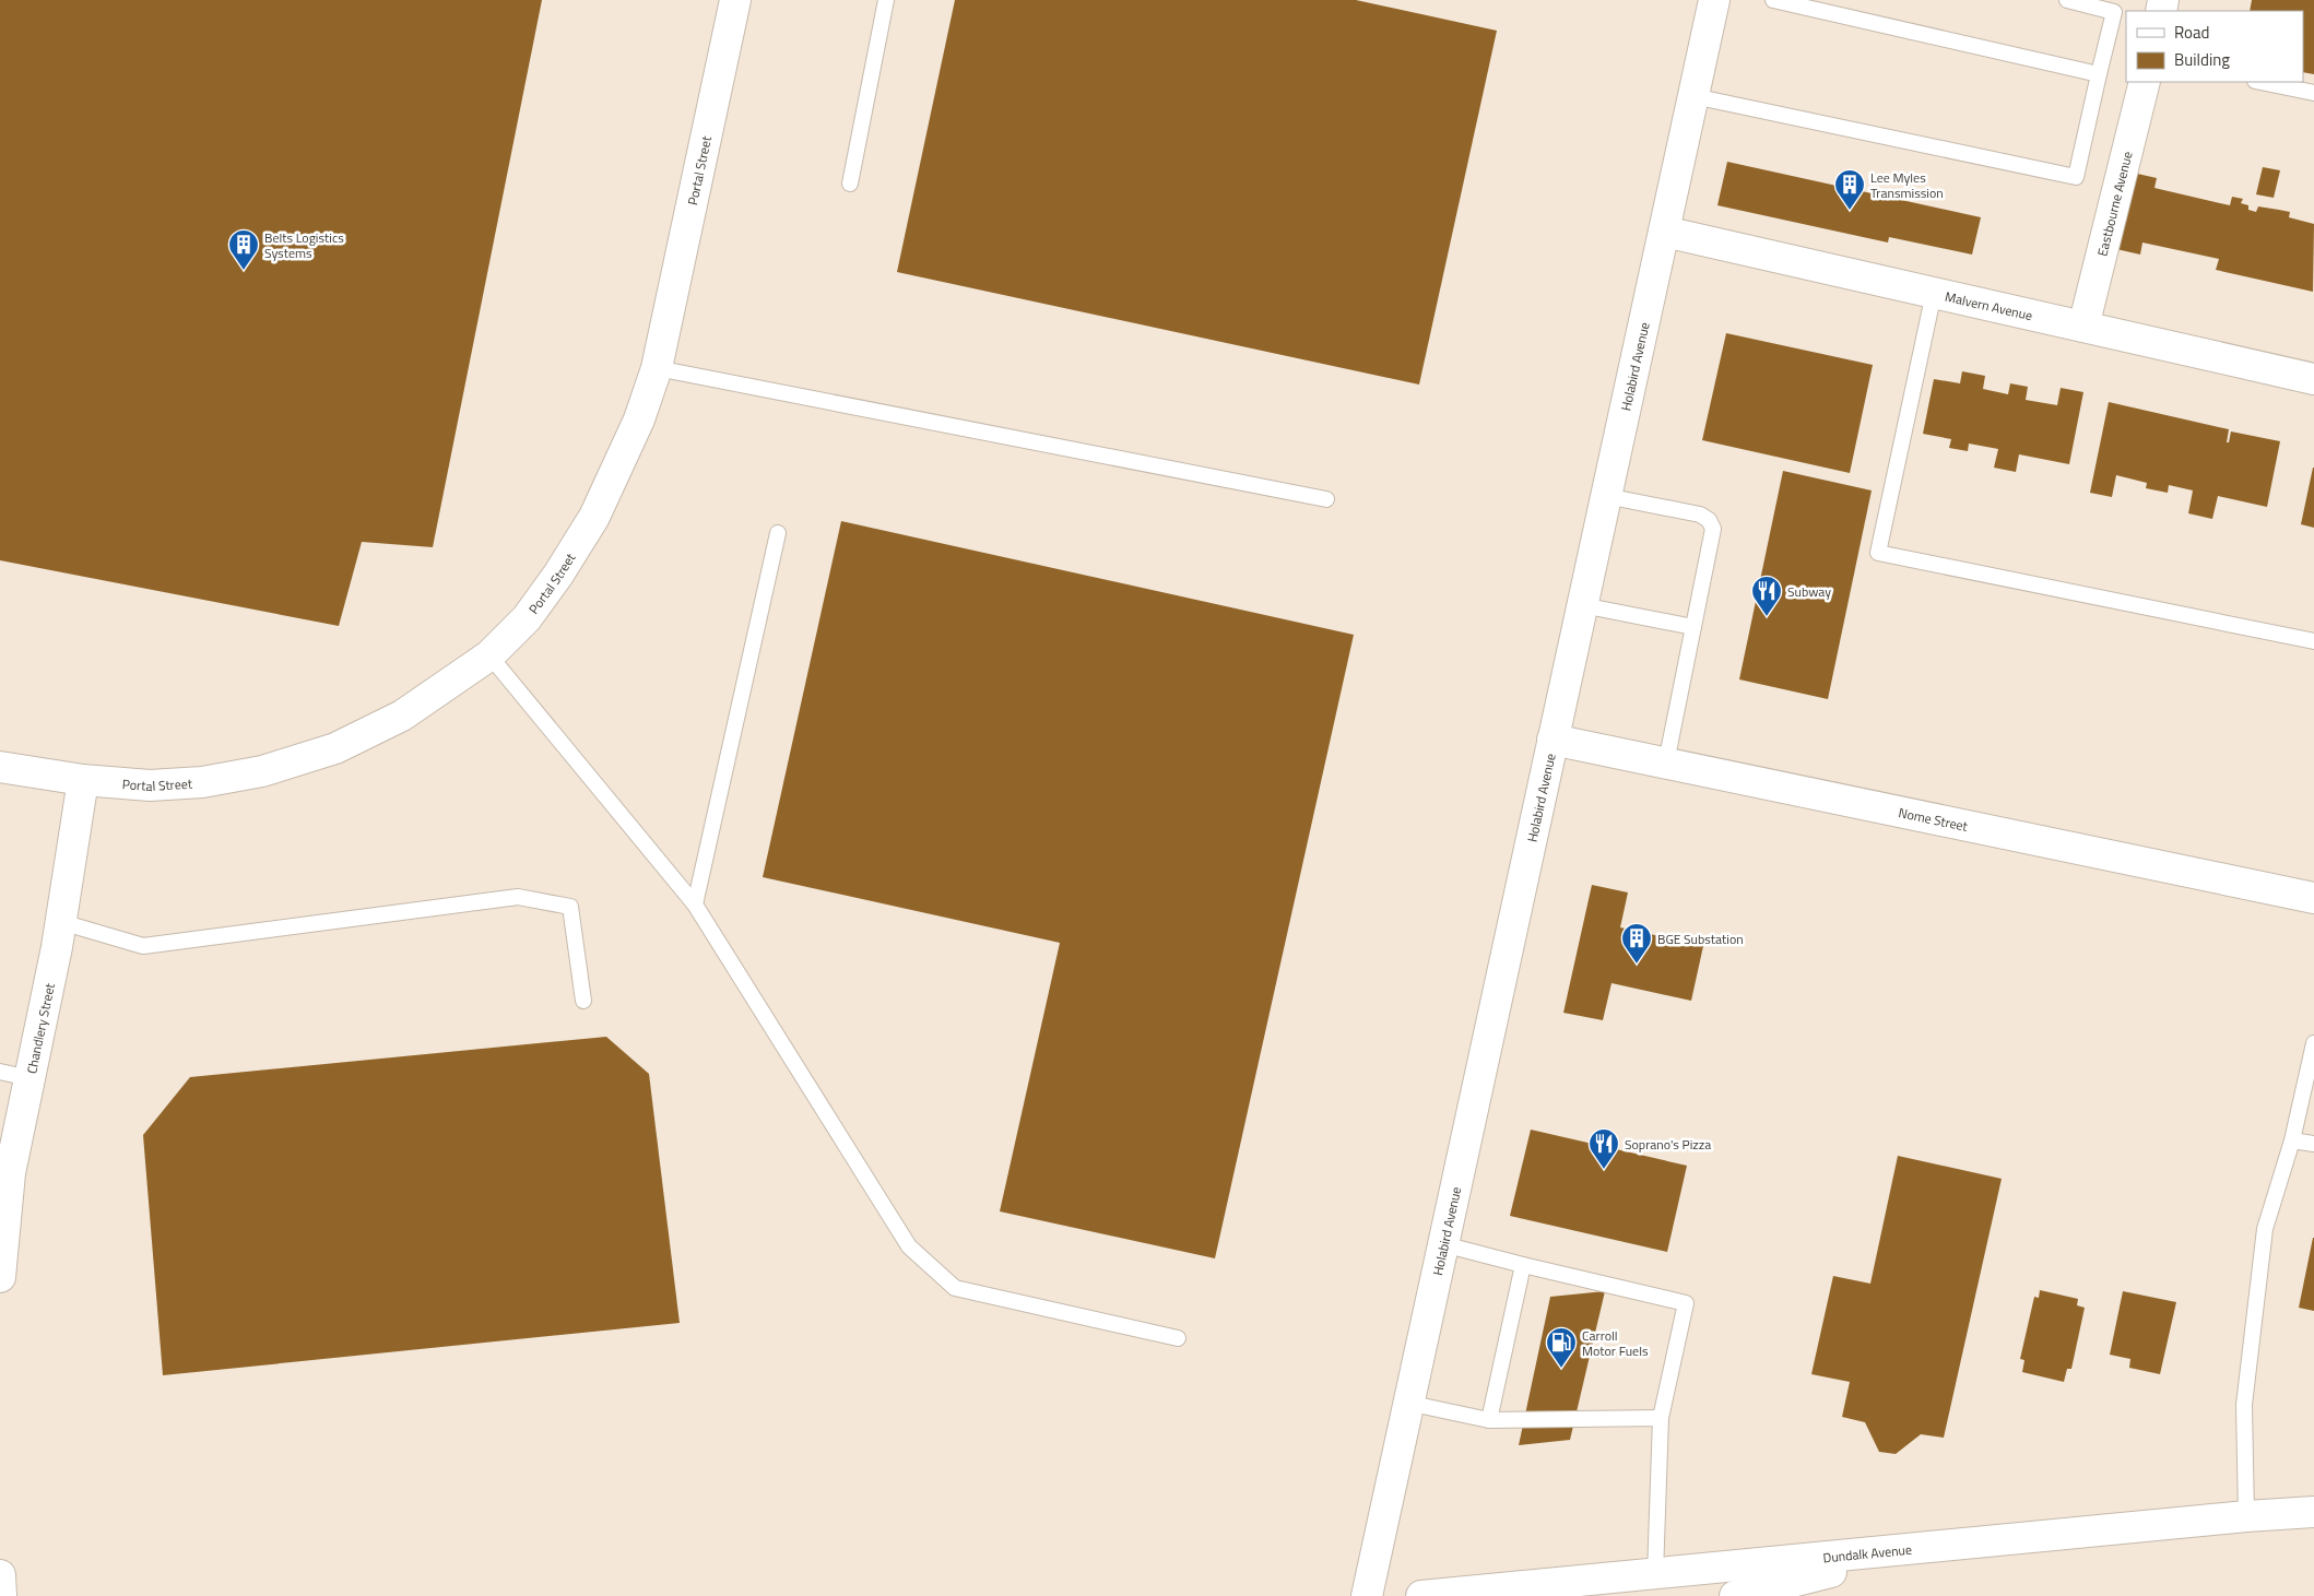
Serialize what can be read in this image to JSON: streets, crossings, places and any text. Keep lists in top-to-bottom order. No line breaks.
{"streets":{"street":["Portal Street","Eastbourne Avenue","Malvern Avenue","Holabird Avenue","Nome Street","Chandlery Street","Dundalk Avenue"]},"crossings":[["Portal Street","Chandlery Street"],["Eastbourne Avenue","Malvern Avenue"],["Malvern Avenue","Holabird Avenue"],["Holabird Avenue","Nome Street"]],"places":{"building":["Lee Myles Transmission","Belts Logistics Systems","BGE Substation"],"restaurant":["Subway","Soprano's Pizza"],"fuel station":["Carroll Motor Fuels"]},"legend":["Road","Building"]}
